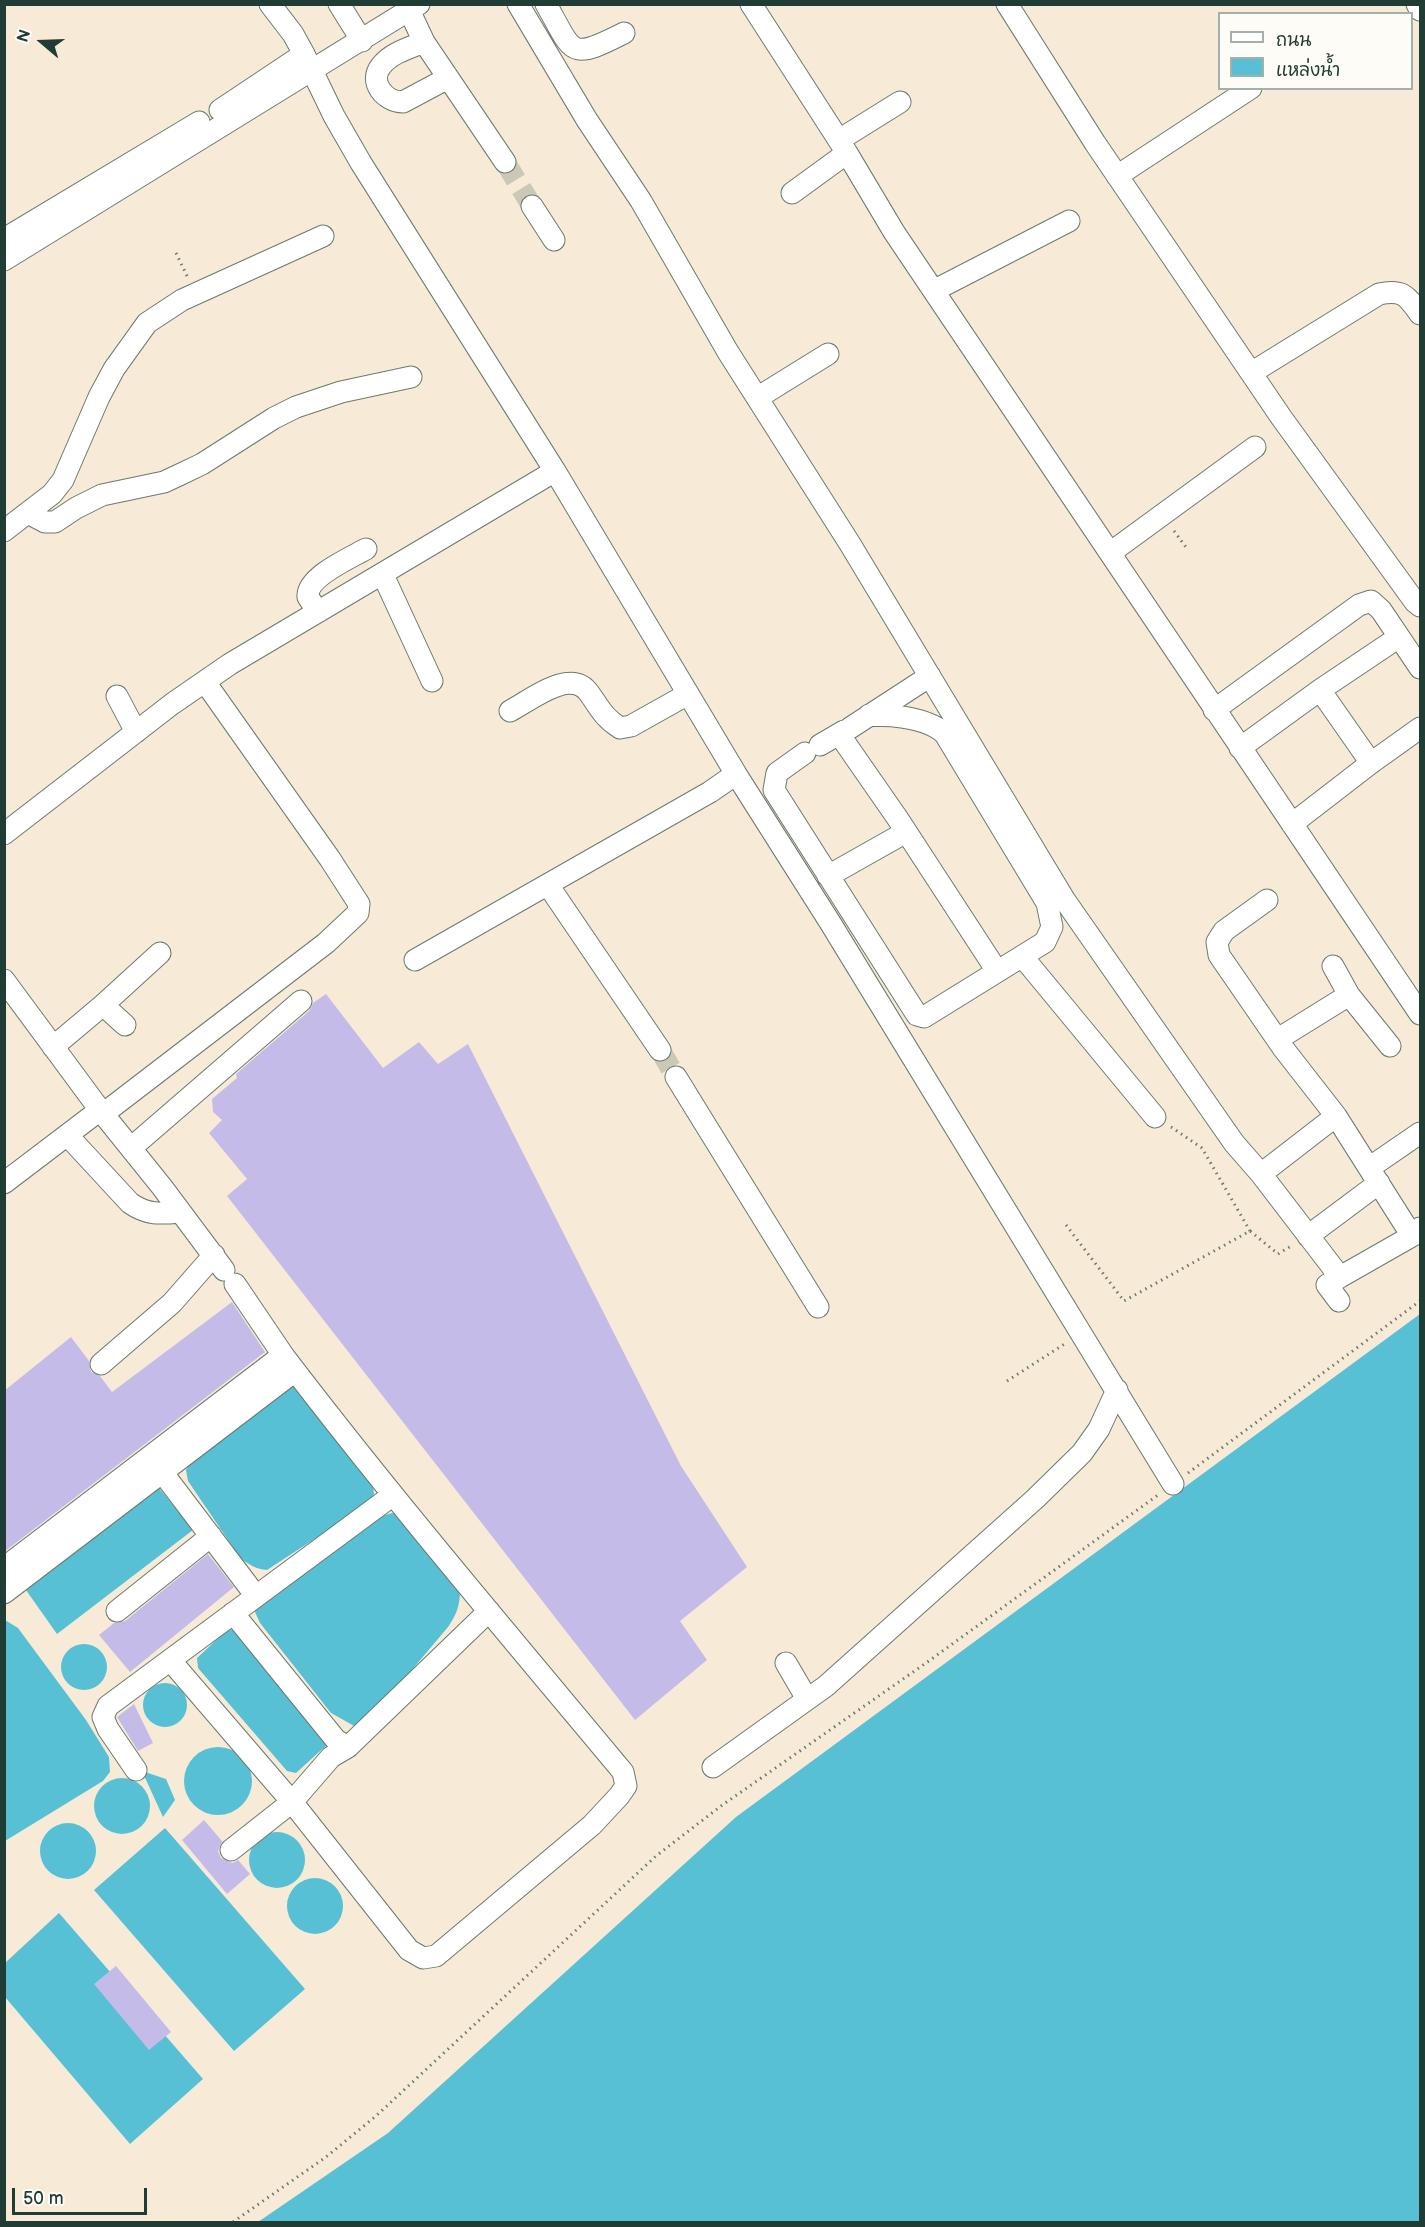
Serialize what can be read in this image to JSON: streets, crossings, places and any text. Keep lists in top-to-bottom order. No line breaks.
{"legend":["ถนน","แหล่งน้ำ"],"scale_bar":"50 m","north":"left"}
